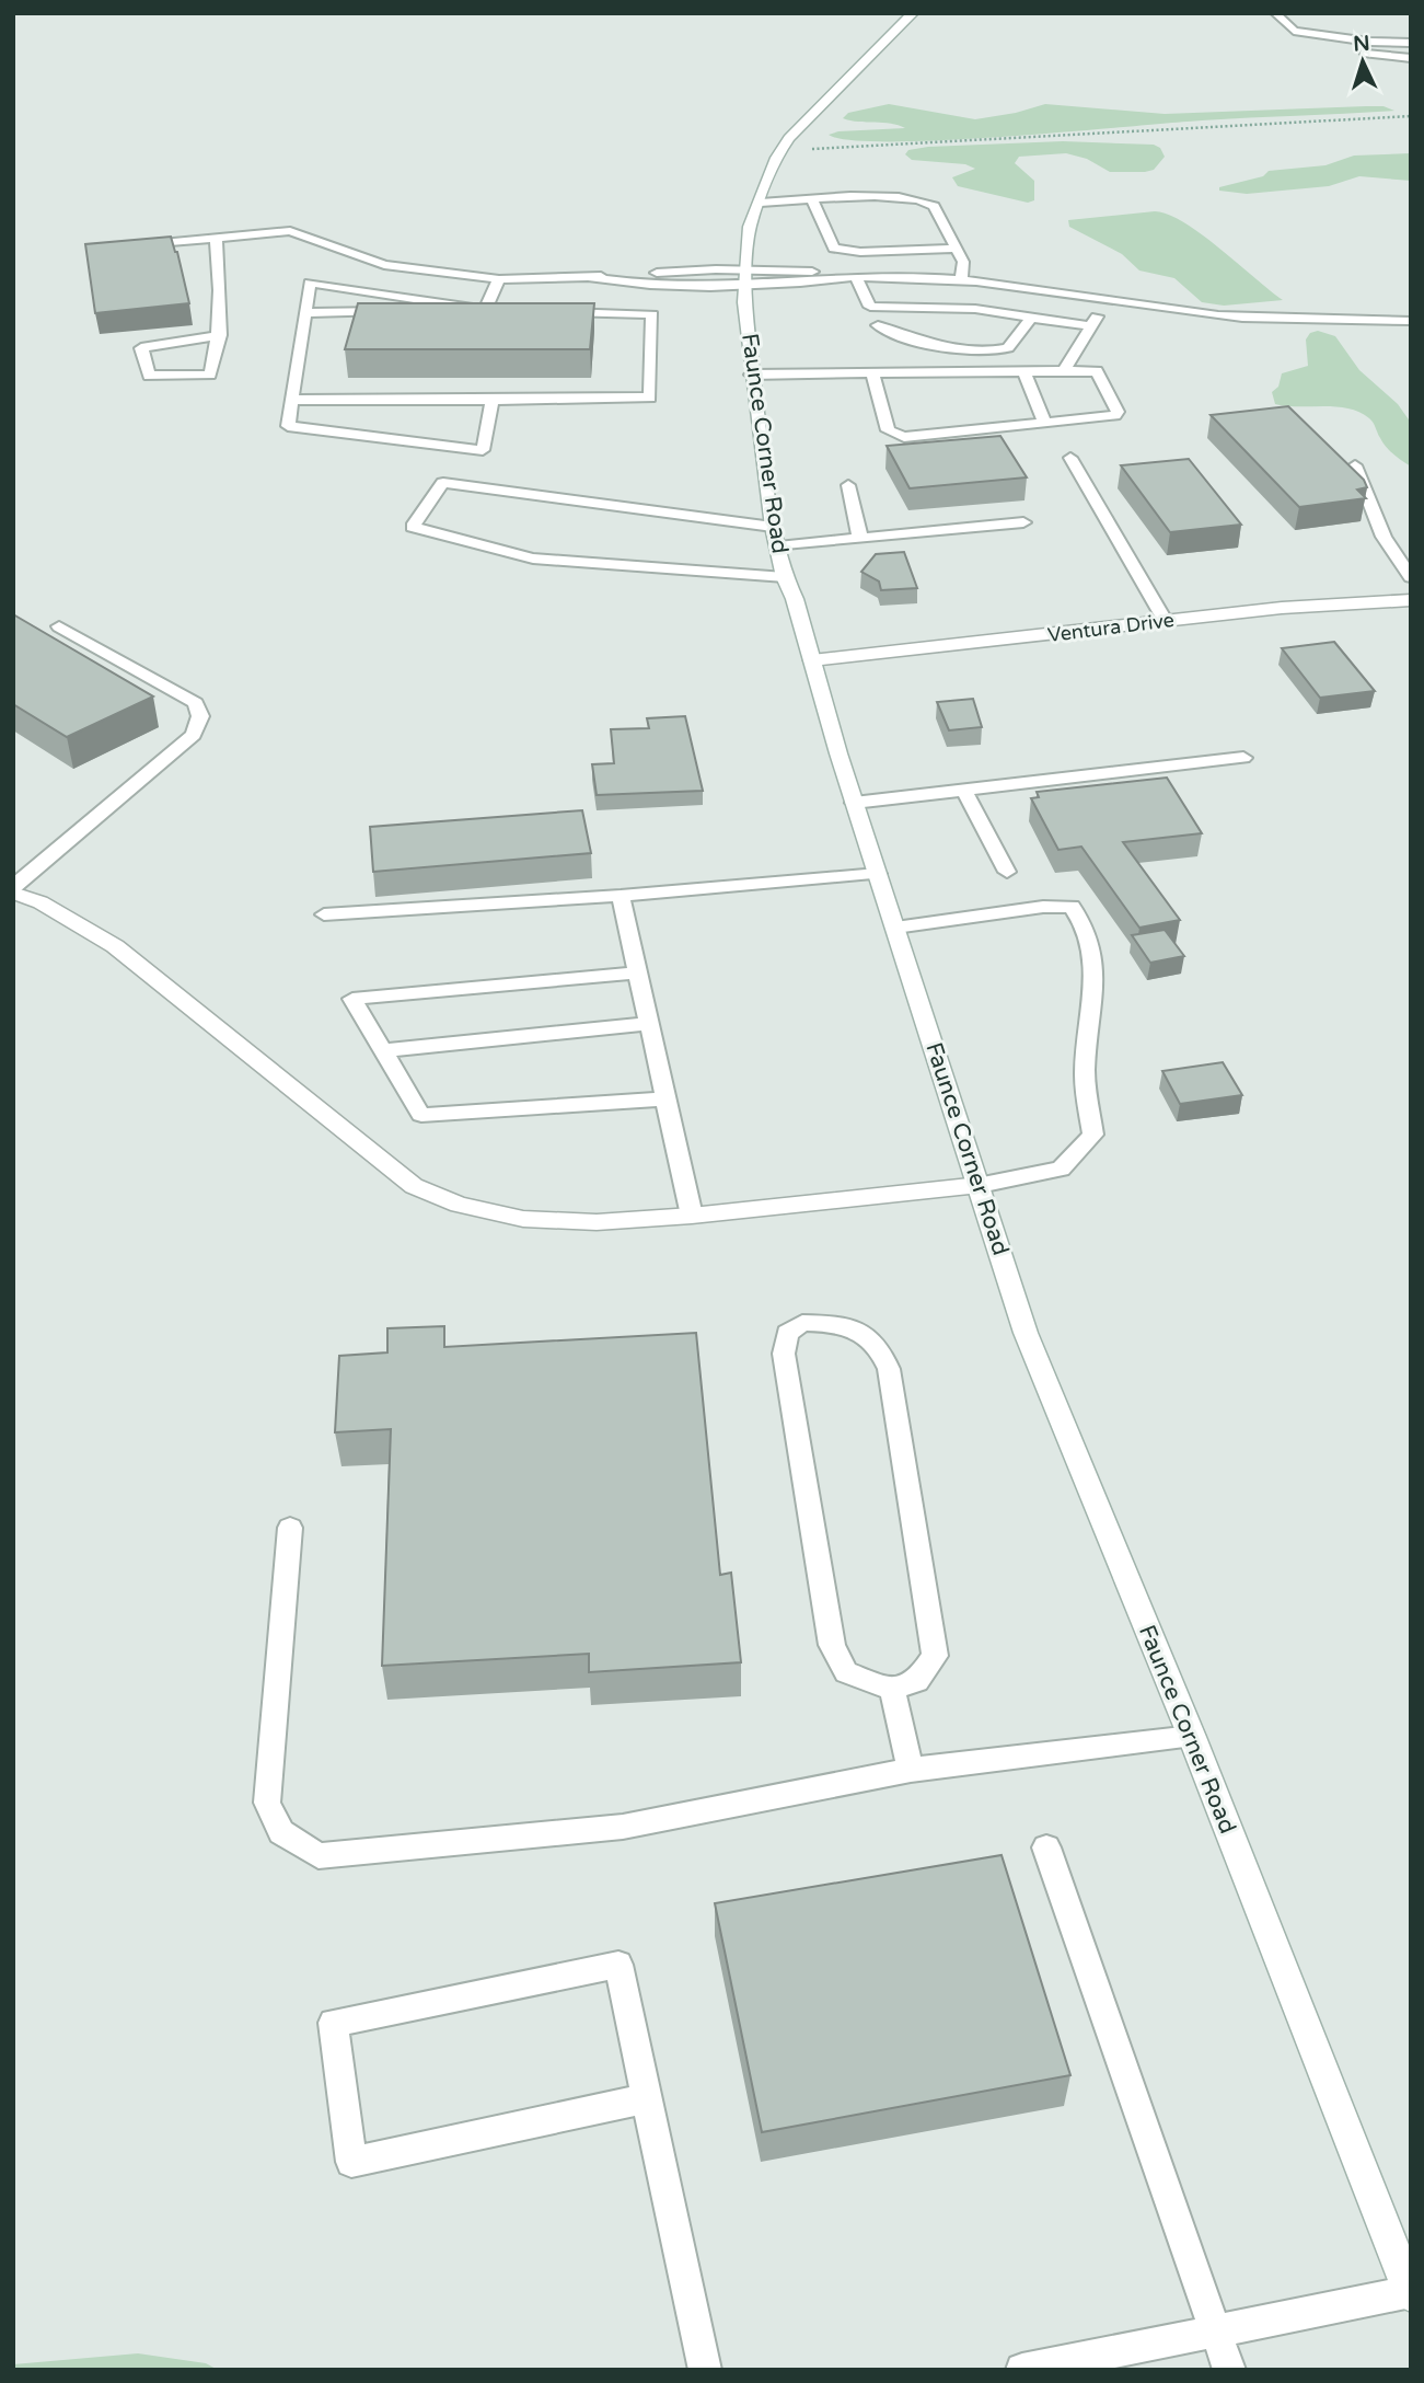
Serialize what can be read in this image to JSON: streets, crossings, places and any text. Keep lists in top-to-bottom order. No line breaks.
{"streets":{"main road":["Faunce Corner Road","Ventura Drive"]},"crossings":[["Faunce Corner Road","Ventura Drive"]],"north":"top"}
